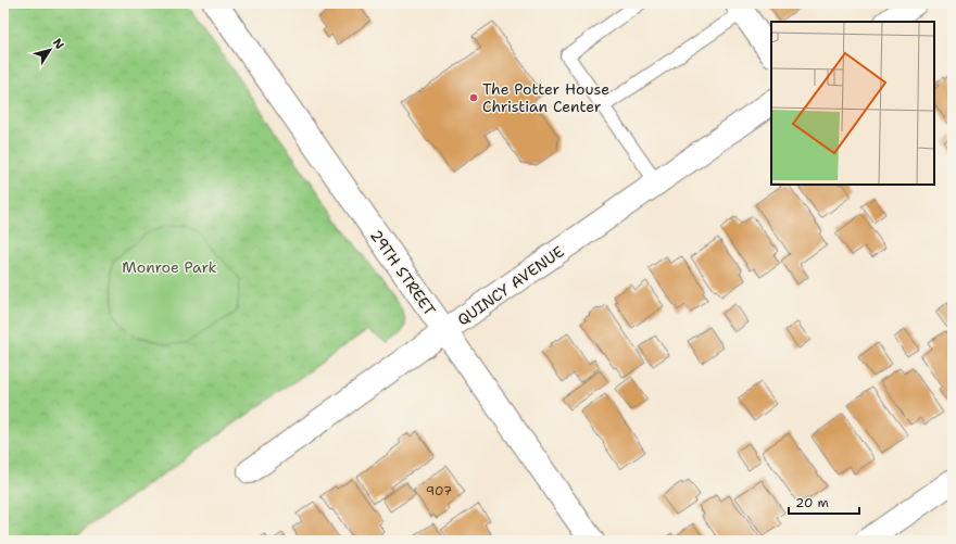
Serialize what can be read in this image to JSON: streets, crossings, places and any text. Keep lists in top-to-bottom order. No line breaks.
{"streets":{"street":["29TH STREET","QUINCY AVENUE"]},"crossings":[["29TH STREET","QUINCY AVENUE"]],"parks":["Monroe Park"],"places":["The Potter House Christian Center"],"house_numbers":["907"],"scale_bar":"20 m","north":"top right"}
